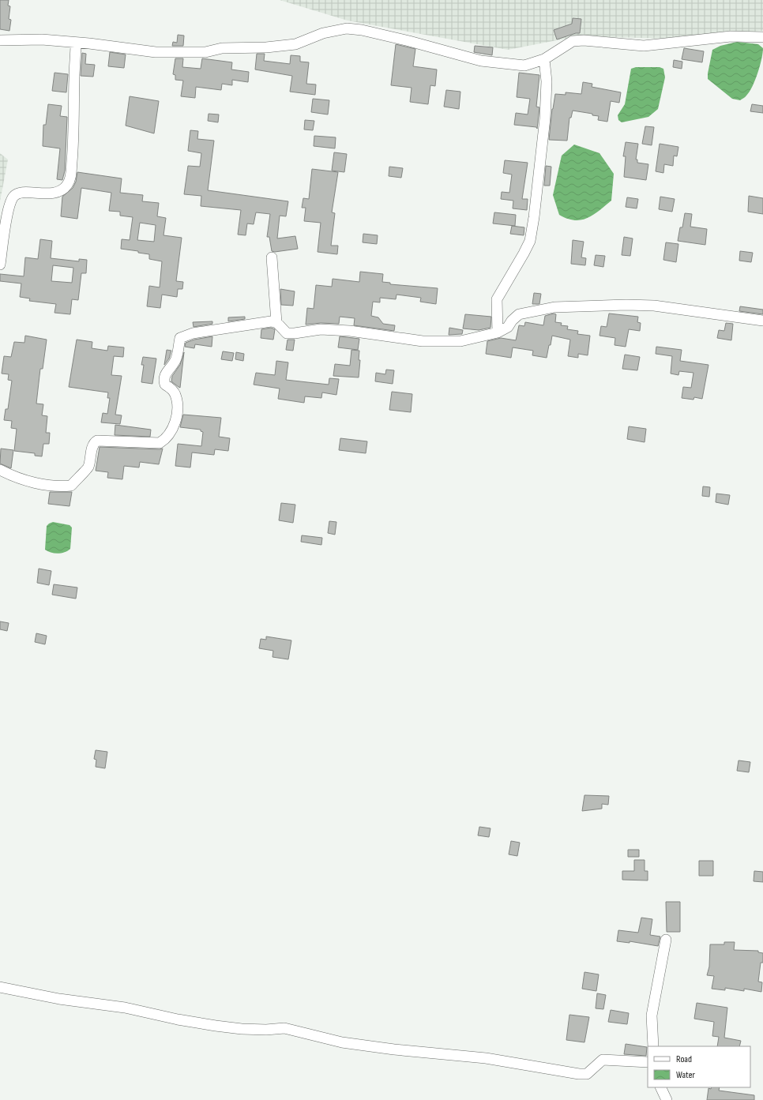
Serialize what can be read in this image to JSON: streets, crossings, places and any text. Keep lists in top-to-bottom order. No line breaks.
{"legend":["Road","Water"]}
